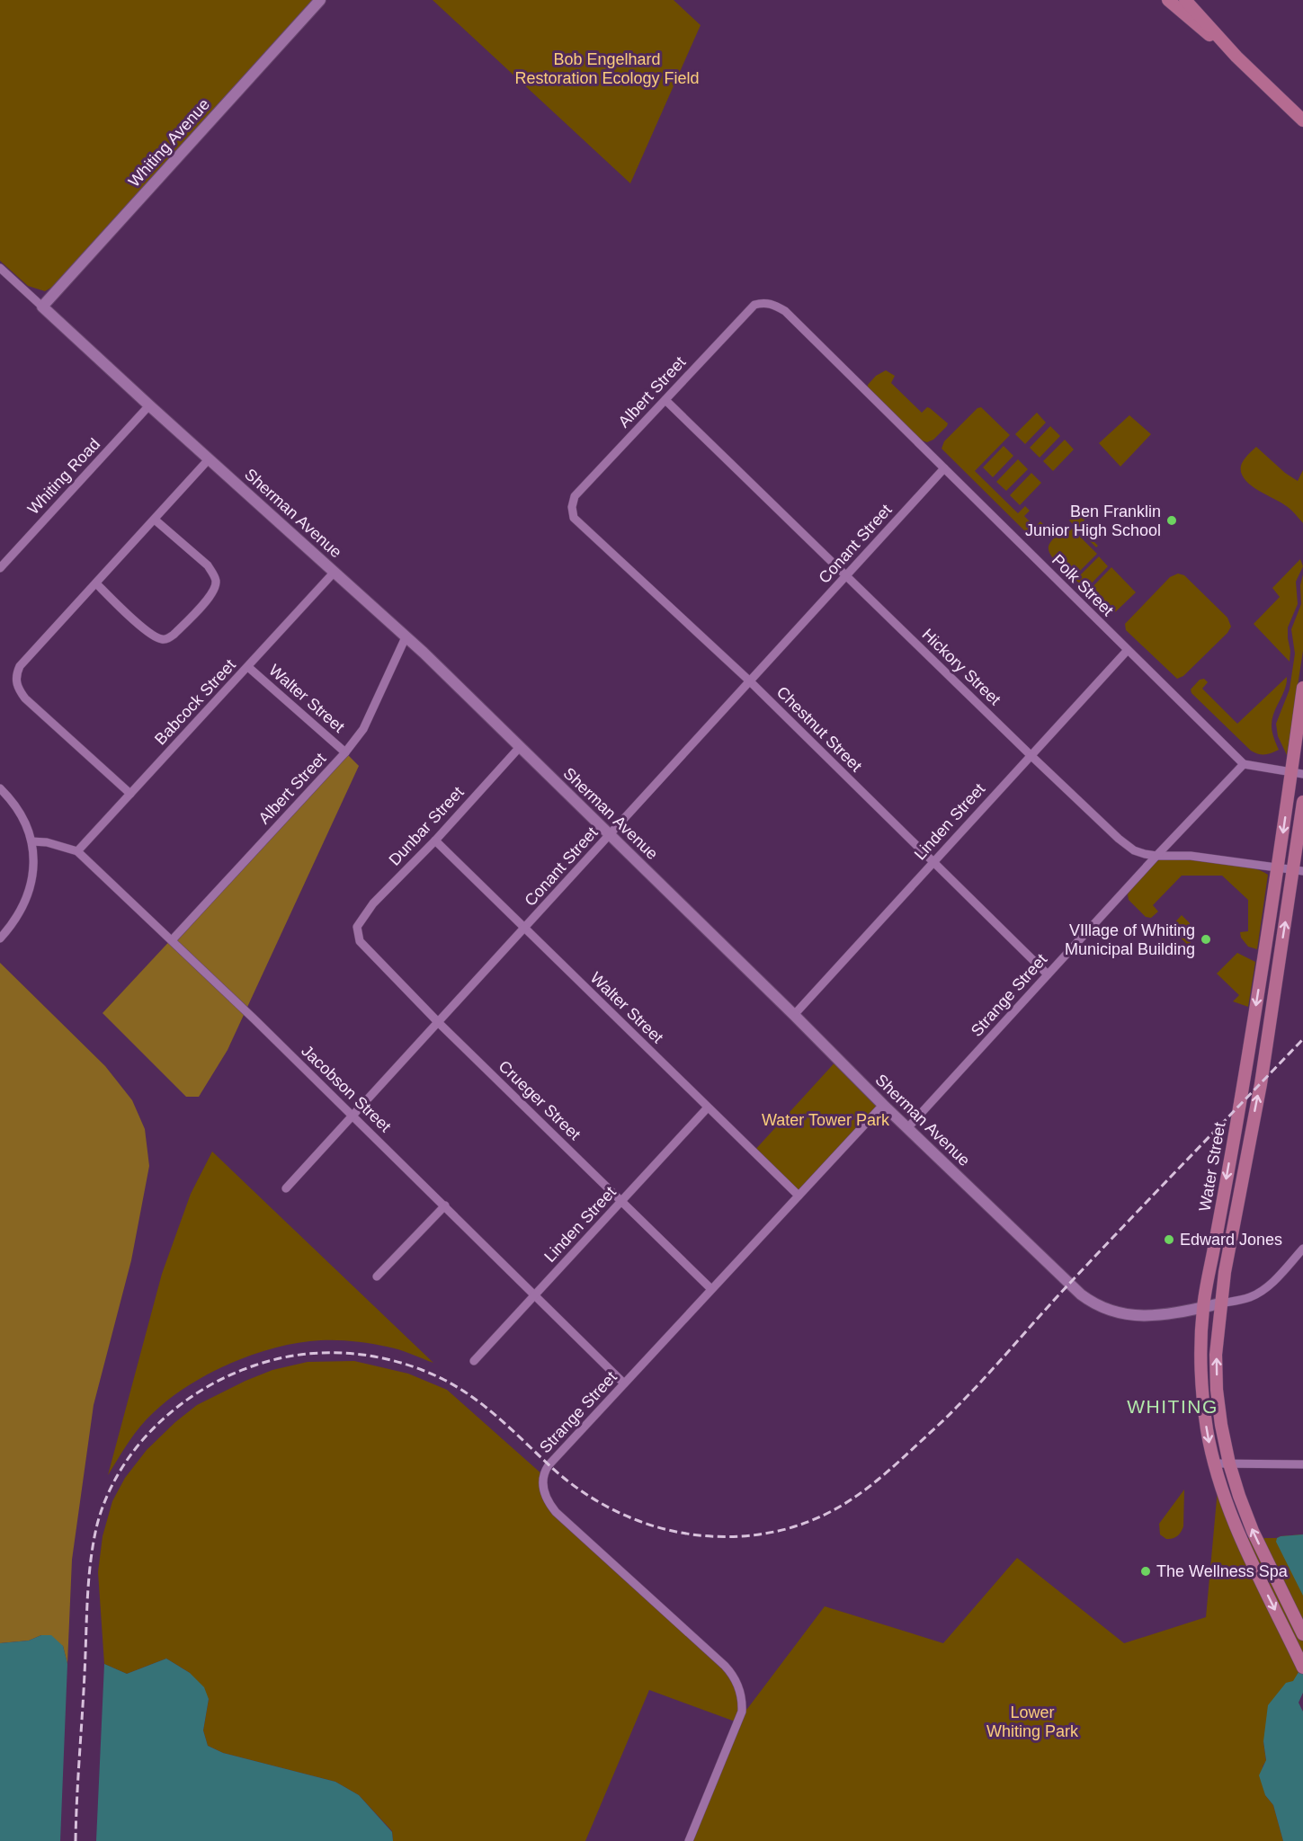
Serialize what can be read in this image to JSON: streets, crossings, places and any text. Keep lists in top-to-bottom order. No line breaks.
{"streets":{"main road":["Water Street"],"street":["Whiting Avenue","Albert Street","Whiting Road","Sherman Avenue","Conant Street","Polk Street","Hickory Street","Walter Street","Babcock Street","Chestnut Street","Linden Street","Dunbar Street","Strange Street","Jacobson Street","Crueger Street"]},"crossings":[["Whiting Avenue","Sherman Avenue"],["Albert Street","Sherman Avenue"],["Albert Street","Polk Street"],["Albert Street","Hickory Street"],["Albert Street","Walter Street"],["Albert Street","Chestnut Street"],["Albert Street","Jacobson Street"],["Whiting Road","Sherman Avenue"],["Sherman Avenue","Conant Street"],["Sherman Avenue","Babcock Street"],["Sherman Avenue","Linden Street"],["Sherman Avenue","Dunbar Street"],["Sherman Avenue","Strange Street"],["Sherman Avenue","Water Street"],["Conant Street","Polk Street"],["Conant Street","Hickory Street"],["Conant Street","Walter Street"],["Conant Street","Chestnut Street"],["Conant Street","Jacobson Street"],["Conant Street","Crueger Street"],["Polk Street","Linden Street"],["Polk Street","Strange Street"],["Hickory Street","Linden Street"],["Hickory Street","Strange Street"],["Hickory Street","Water Street"],["Walter Street","Babcock Street"],["Walter Street","Linden Street"],["Walter Street","Dunbar Street"],["Walter Street","Strange Street"],["Babcock Street","Jacobson Street"],["Chestnut Street","Linden Street"],["Chestnut Street","Strange Street"],["Linden Street","Jacobson Street"],["Linden Street","Crueger Street"],["Dunbar Street","Crueger Street"],["Strange Street","Jacobson Street"],["Strange Street","Crueger Street"]],"districts":["WHITING"],"parks":["Bob Engelhard Restoration Ecology Field","Water Tower Park","Lower Whiting Park"],"places":["Ben Franklin Junior High School","VIllage of Whiting Municipal Building","Edward Jones","The Wellness Spa"]}
